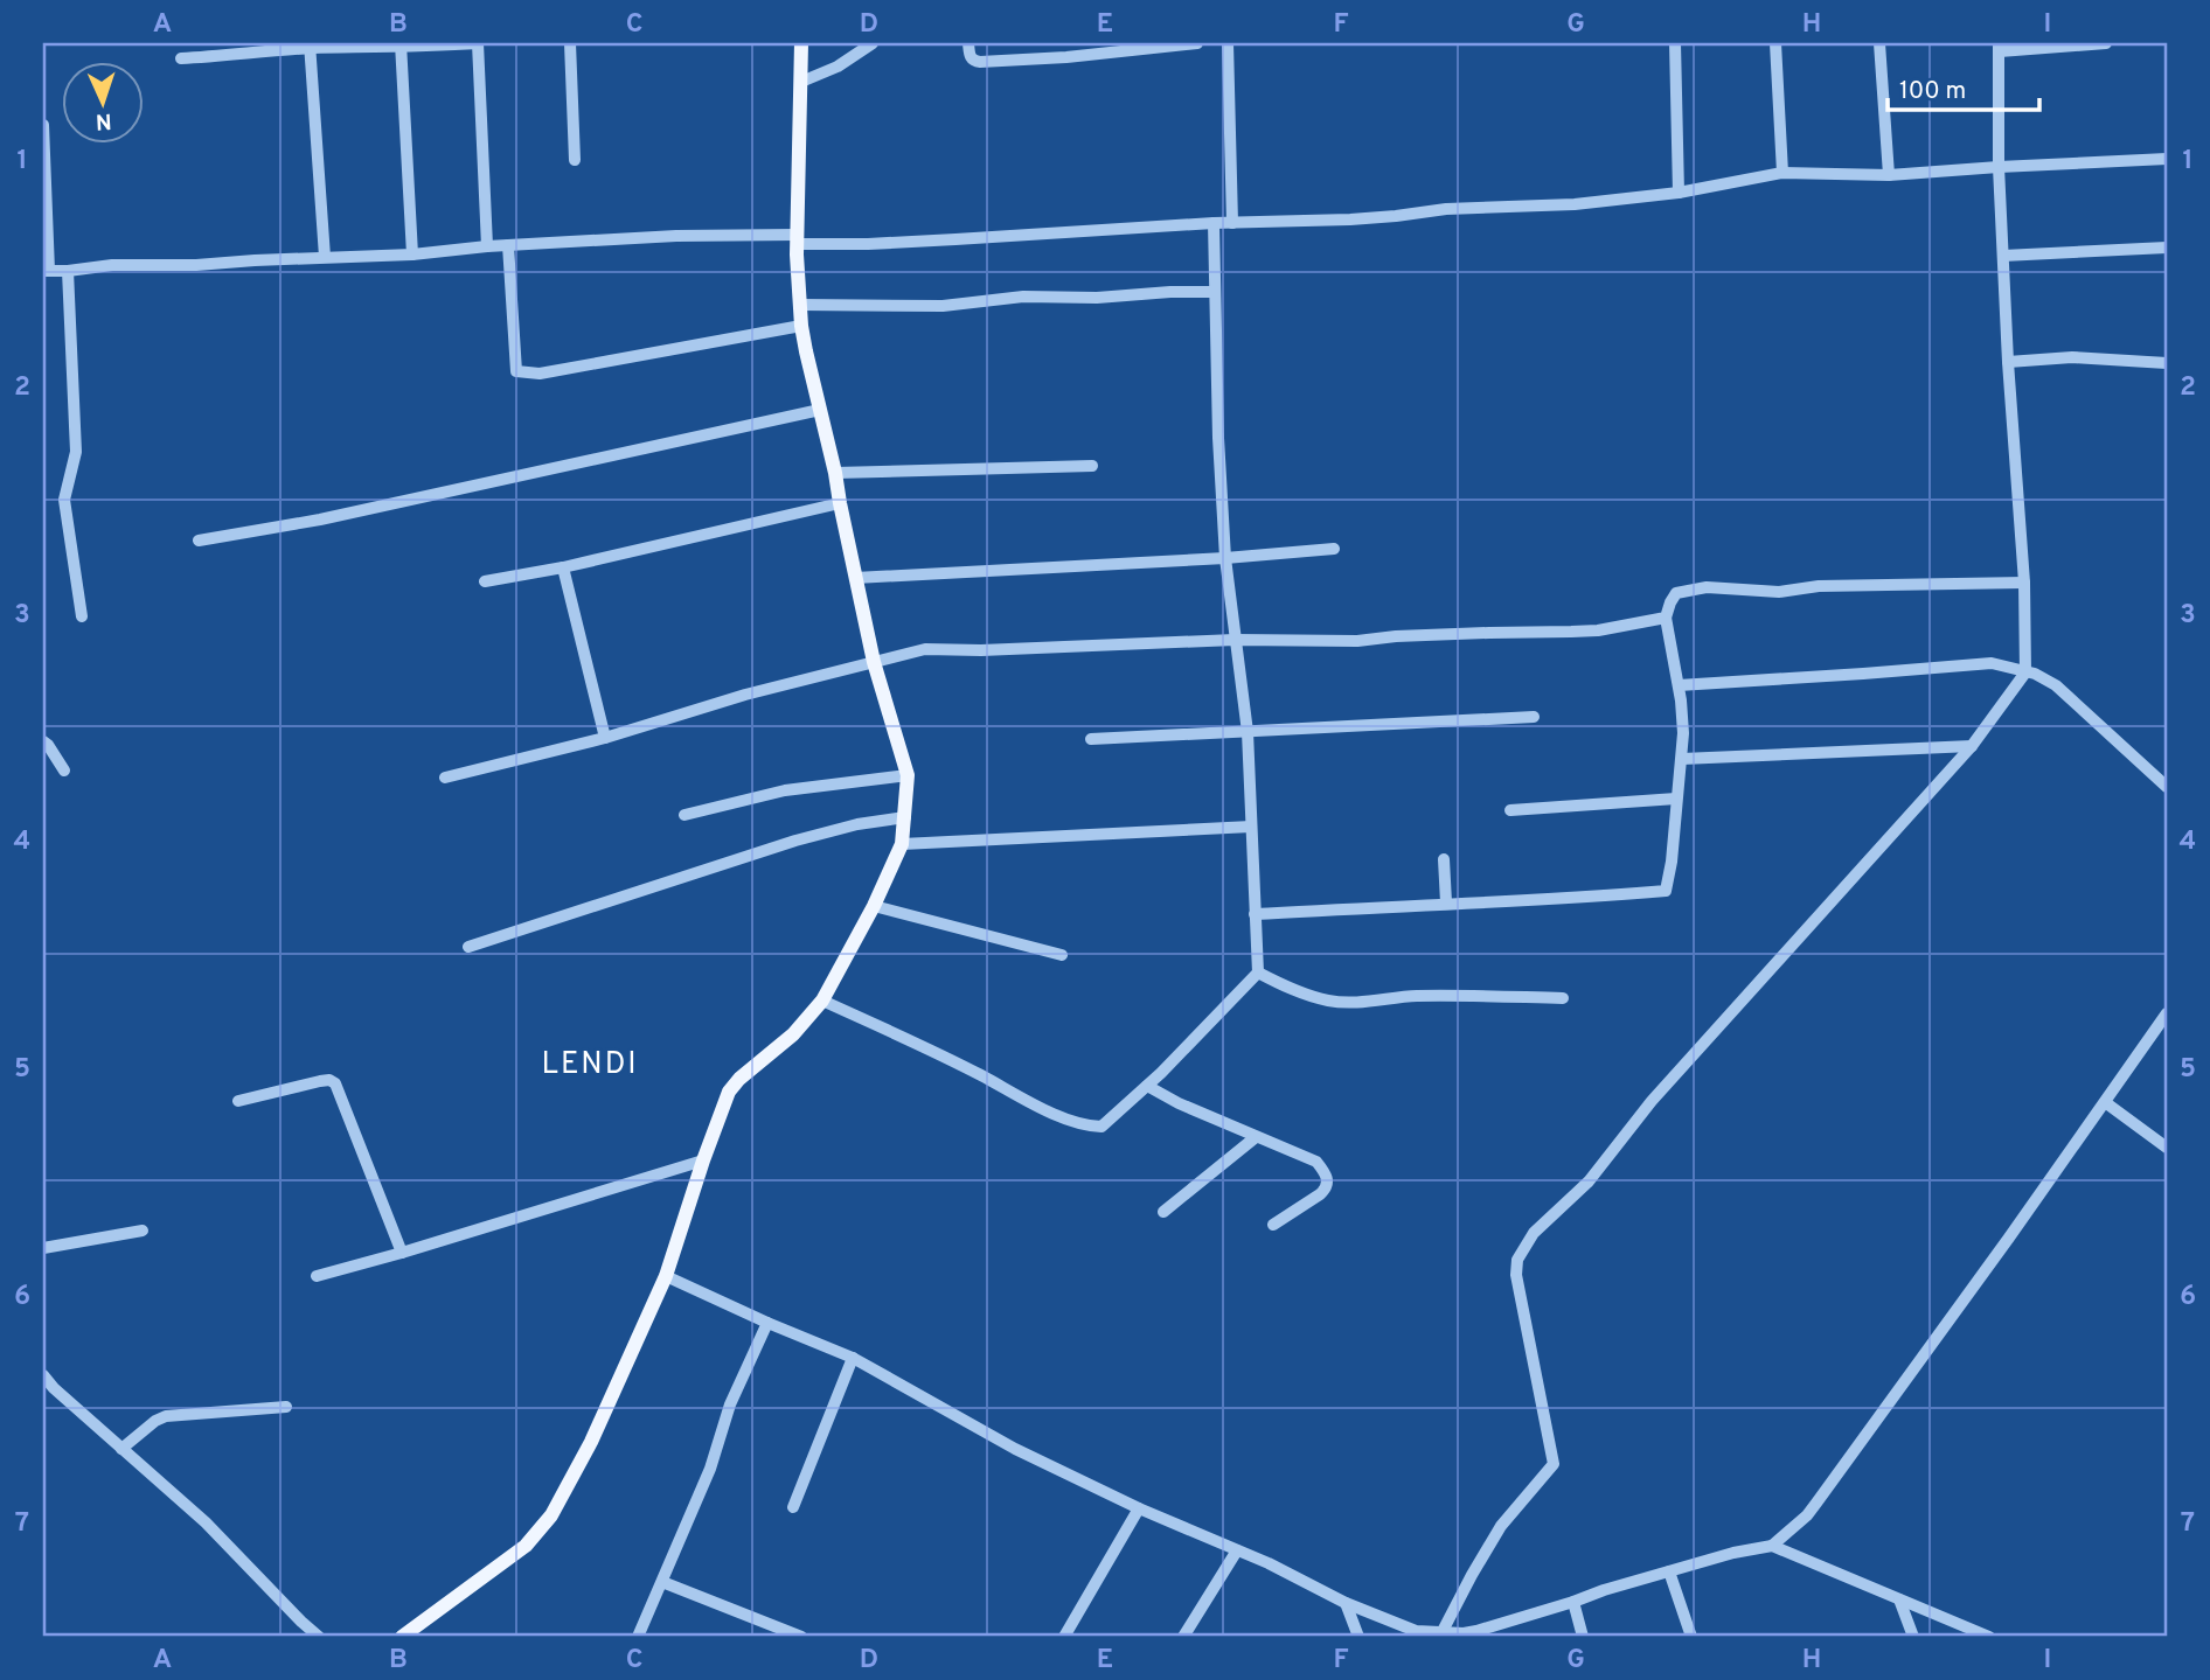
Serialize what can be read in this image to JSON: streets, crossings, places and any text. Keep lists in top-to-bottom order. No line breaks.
{"districts":["LENDI"],"scale_bar":"100 m","north":"bottom","grid":{"columns":["A","B","C","D","E","F","G","H","I"],"rows":["1","2","3","4","5","6","7"]}}
